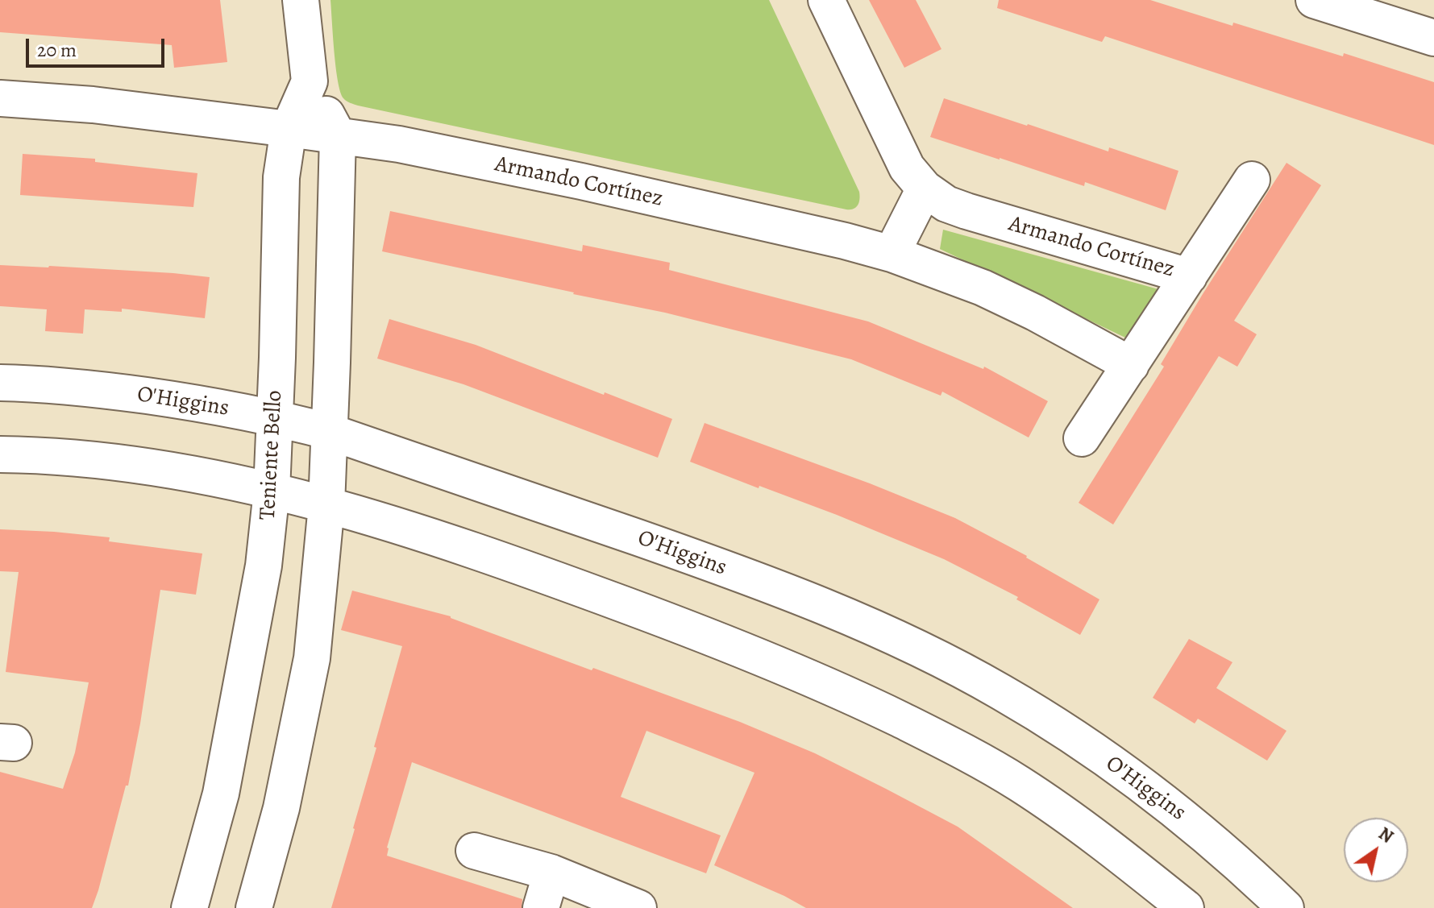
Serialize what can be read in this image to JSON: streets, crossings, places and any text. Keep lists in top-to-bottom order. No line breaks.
{"streets":{"street":["Armando Cortínez","O'Higgins","Teniente Bello"]},"crossings":[["Armando Cortínez","Teniente Bello"],["O'Higgins","Teniente Bello"]],"scale_bar":"20 m","north":"top right"}
